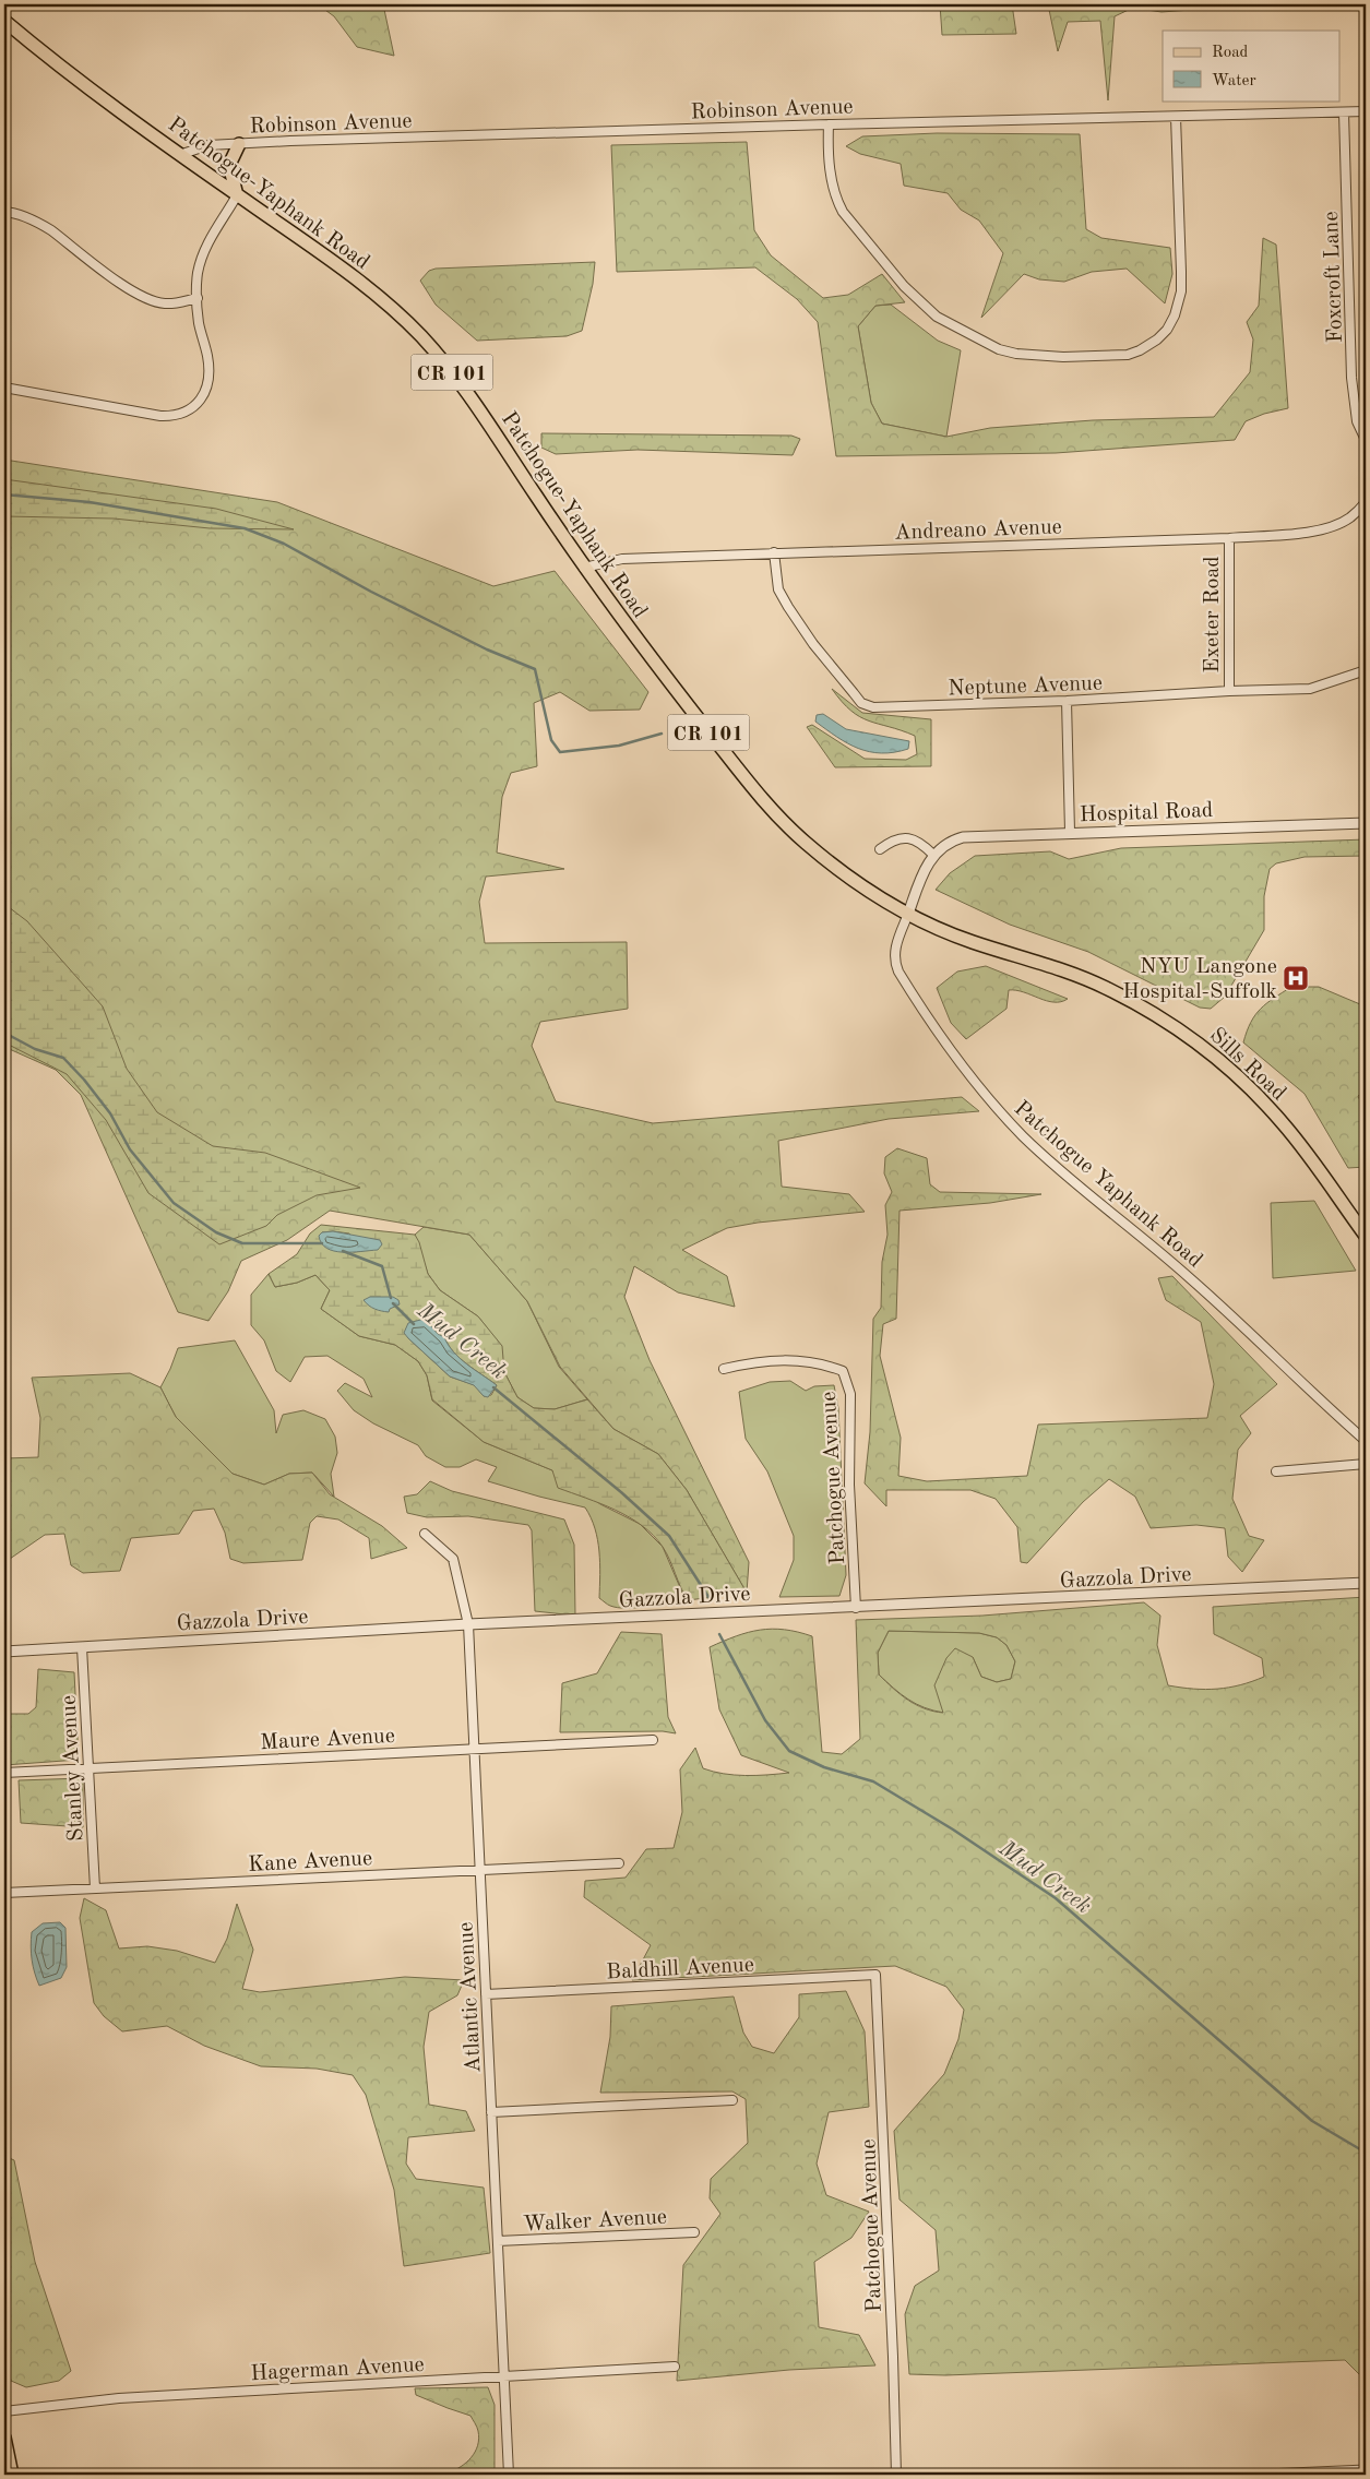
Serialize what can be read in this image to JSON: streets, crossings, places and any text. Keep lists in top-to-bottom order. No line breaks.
{"streets":{"main road":["Patchogue-Yaphank Road","CR 101","Sills Road"],"street":["Robinson Avenue","Foxcroft Lane","Andreano Avenue","Exeter Road","Neptune Avenue","Hospital Road","Patchogue Yaphank Road","Patchogue Avenue","Gazzola Drive","Maure Avenue","Stanley Avenue","Kane Avenue","Baldhill Avenue","Atlantic Avenue","Walker Avenue","Hagerman Avenue"]},"crossings":[["Robinson Avenue","Patchogue-Yaphank Road"],["Robinson Avenue","Foxcroft Lane"],["Patchogue-Yaphank Road","Andreano Avenue"],["Patchogue-Yaphank Road","Sills Road"],["Patchogue-Yaphank Road","Patchogue Yaphank Road"],["Andreano Avenue","Exeter Road"],["Andreano Avenue","Neptune Avenue"],["Exeter Road","Neptune Avenue"],["Sills Road","Patchogue Yaphank Road"],["Patchogue Avenue","Gazzola Drive"],["Patchogue Avenue","Baldhill Avenue"],["Gazzola Drive","Stanley Avenue"],["Gazzola Drive","Atlantic Avenue"],["Maure Avenue","Stanley Avenue"],["Maure Avenue","Atlantic Avenue"],["Stanley Avenue","Kane Avenue"],["Kane Avenue","Atlantic Avenue"],["Baldhill Avenue","Atlantic Avenue"],["Atlantic Avenue","Walker Avenue"],["Atlantic Avenue","Hagerman Avenue"]],"water":["Mud Creek"],"places":{"hospital":["NYU Langone Hospital-Suffolk"]},"legend":["Road","Water"]}
